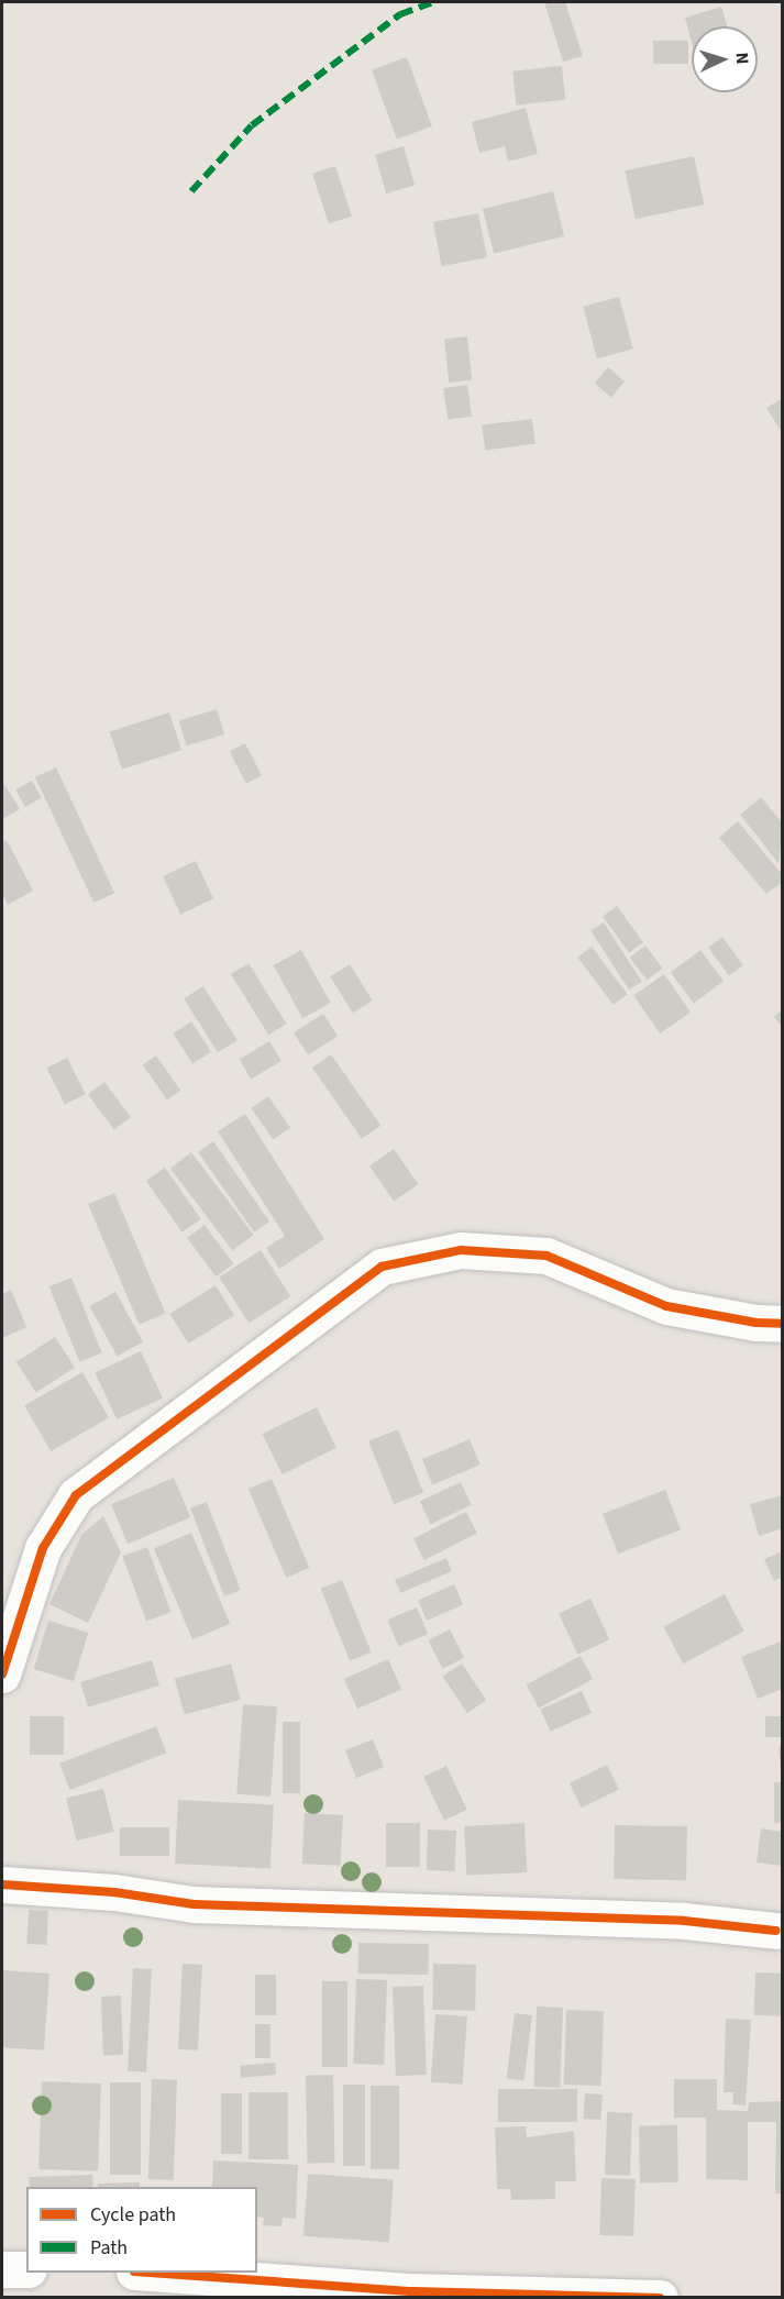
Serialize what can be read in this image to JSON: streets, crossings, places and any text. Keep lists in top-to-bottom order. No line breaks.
{"legend":["Cycle path","Path"],"north":"right"}
